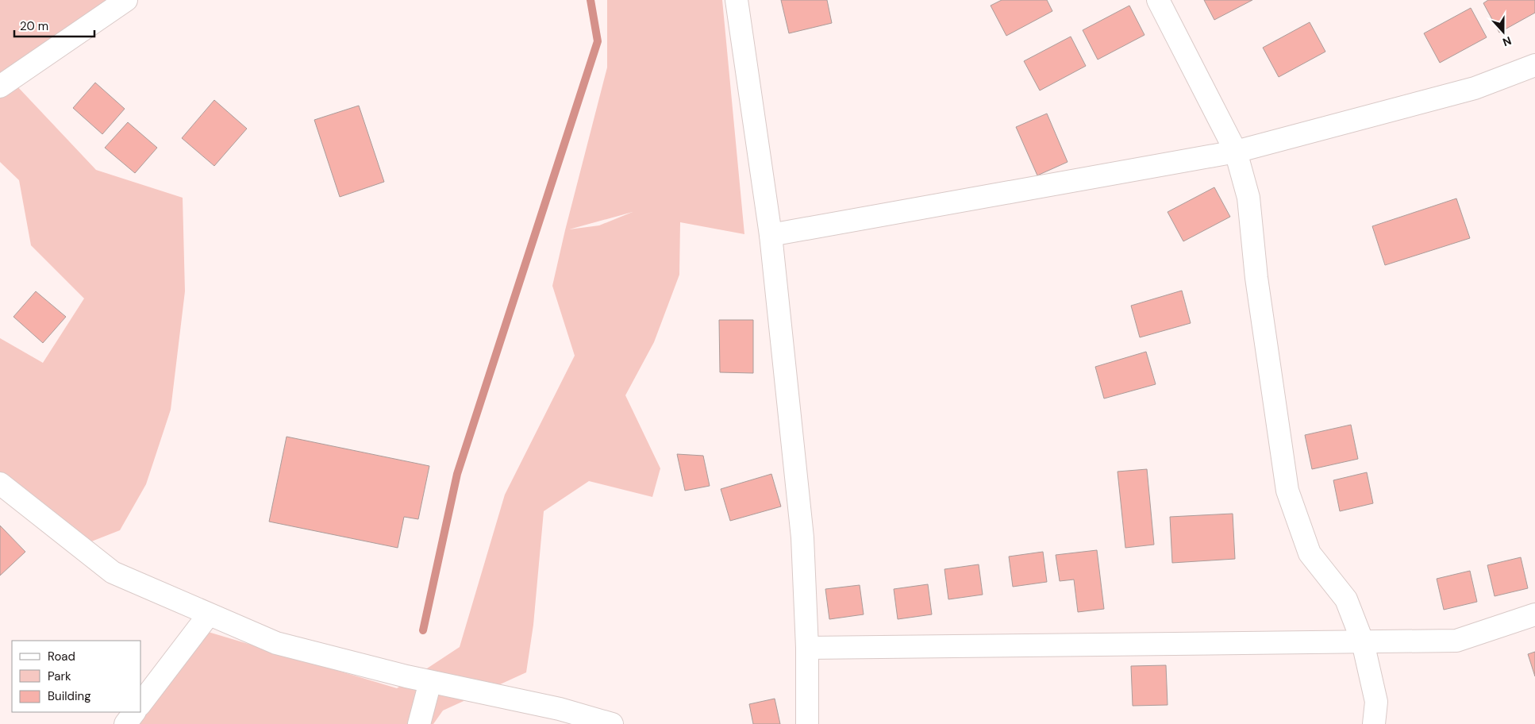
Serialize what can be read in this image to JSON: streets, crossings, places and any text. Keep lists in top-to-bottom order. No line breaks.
{"legend":["Road","Park","Building"],"scale_bar":"20 m","north":"bottom"}
